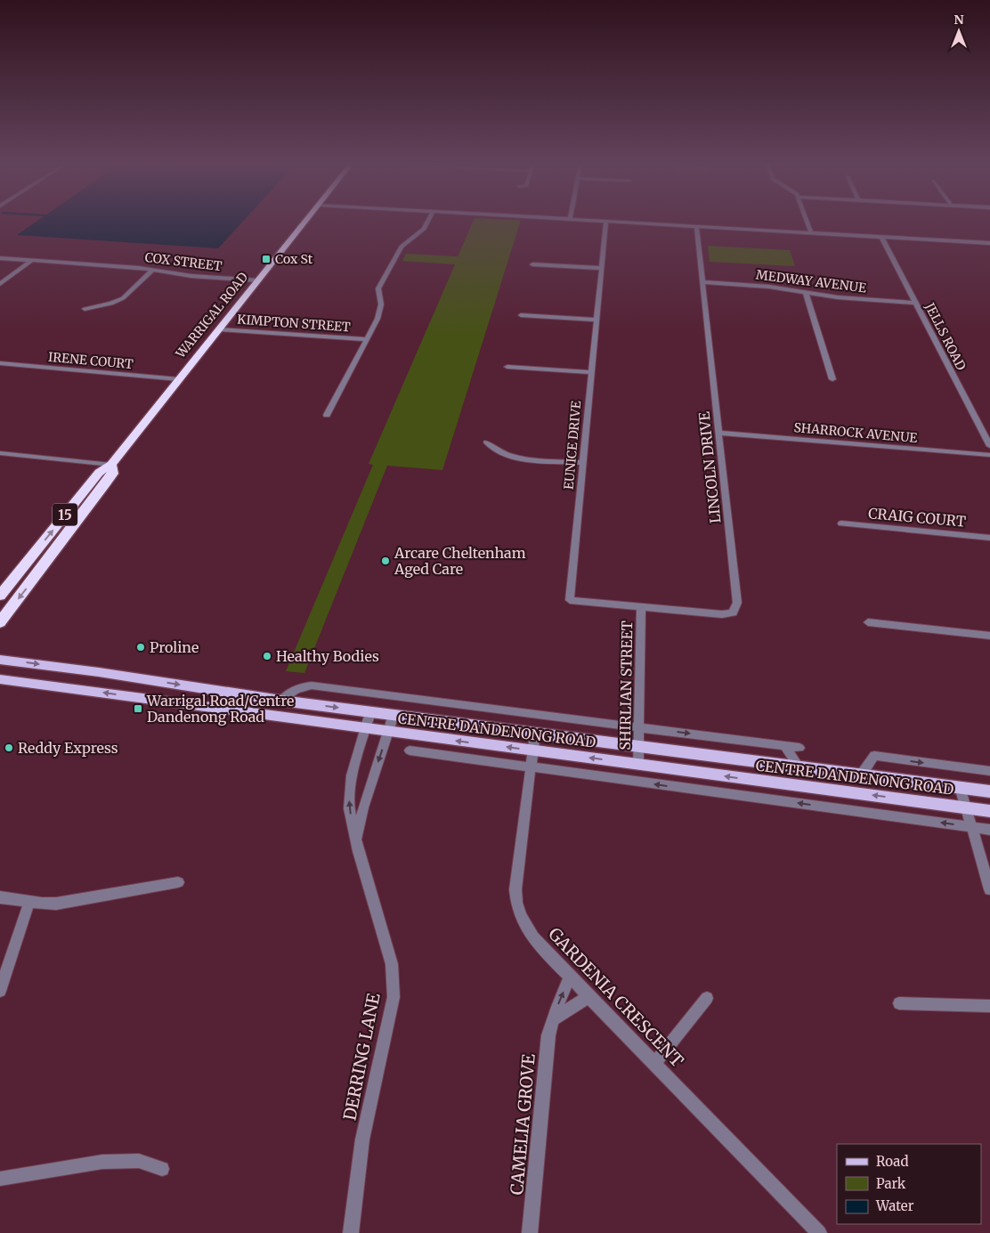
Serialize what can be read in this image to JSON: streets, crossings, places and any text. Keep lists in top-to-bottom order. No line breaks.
{"streets":{"highway":["WARRIGAL ROAD","15"],"main road":["CENTRE DANDENONG ROAD"],"street":["COX STREET","MEDWAY AVENUE","KIMPTON STREET","JELLS ROAD","IRENE COURT","SHARROCK AVENUE","EUNICE DRIVE","LINCOLN DRIVE","CRAIG COURT","SHIRLIAN STREET","GARDENIA CRESCENT","DERRING LANE","CAMELIA GROVE"]},"crossings":[["COX STREET","WARRIGAL ROAD"],["MEDWAY AVENUE","JELLS ROAD"],["MEDWAY AVENUE","LINCOLN DRIVE"],["WARRIGAL ROAD","KIMPTON STREET"],["WARRIGAL ROAD","IRENE COURT"],["SHARROCK AVENUE","LINCOLN DRIVE"],["EUNICE DRIVE","LINCOLN DRIVE"],["EUNICE DRIVE","SHIRLIAN STREET"],["LINCOLN DRIVE","SHIRLIAN STREET"],["SHIRLIAN STREET","CENTRE DANDENONG ROAD"],["CENTRE DANDENONG ROAD","GARDENIA CRESCENT"],["CENTRE DANDENONG ROAD","DERRING LANE"],["GARDENIA CRESCENT","CAMELIA GROVE"]],"places":{"transit":["Cox St","Warrigal Road/Centre Dandenong Road"],"other":["Arcare Cheltenham Aged Care","Proline","Healthy Bodies","Reddy Express"]},"legend":["Road","Park","Water"],"north":"top"}
